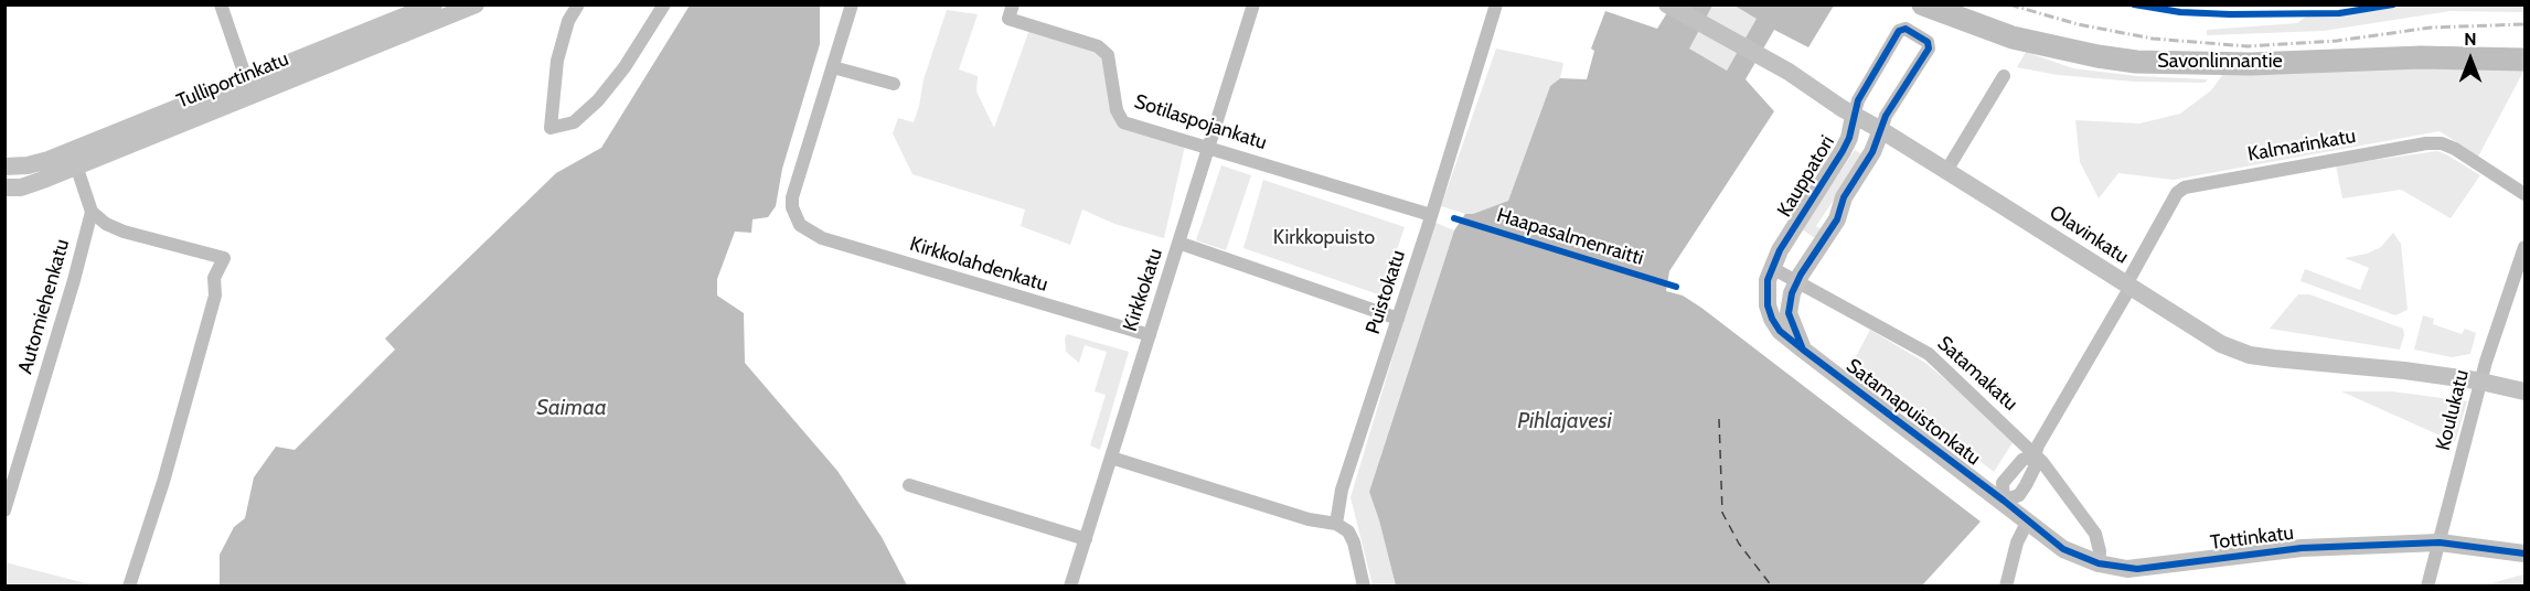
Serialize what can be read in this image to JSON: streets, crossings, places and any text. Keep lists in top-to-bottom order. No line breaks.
{"streets":{"highway":["Savonlinnantie"],"main road":["Tulliportinkatu","Kauppatori","Olavinkatu","Satamapuistonkatu","Tottinkatu"],"street":["Sotilaspojankatu","Kalmarinkatu","Kirkkolahdenkatu","Kirkkokatu","Puistokatu","Automiehenkatu","Satamakatu","Koulukatu"],"cycle path":["Haapasalmenraitti"]},"crossings":[["Sotilaspojankatu","Kirkkokatu"],["Sotilaspojankatu","Puistokatu"],["Kalmarinkatu","Olavinkatu"],["Kalmarinkatu","Satamakatu"],["Kalmarinkatu","Satamapuistonkatu"],["Kalmarinkatu","Tottinkatu"],["Kauppatori","Olavinkatu"],["Kauppatori","Satamakatu"],["Kauppatori","Satamapuistonkatu"],["Olavinkatu","Koulukatu"],["Kirkkolahdenkatu","Kirkkokatu"],["Satamakatu","Tottinkatu"],["Koulukatu","Tottinkatu"],["Satamapuistonkatu","Tottinkatu"]],"water":["Saimaa","Pihlajavesi"],"parks":["Kirkkopuisto"],"north":"top"}
